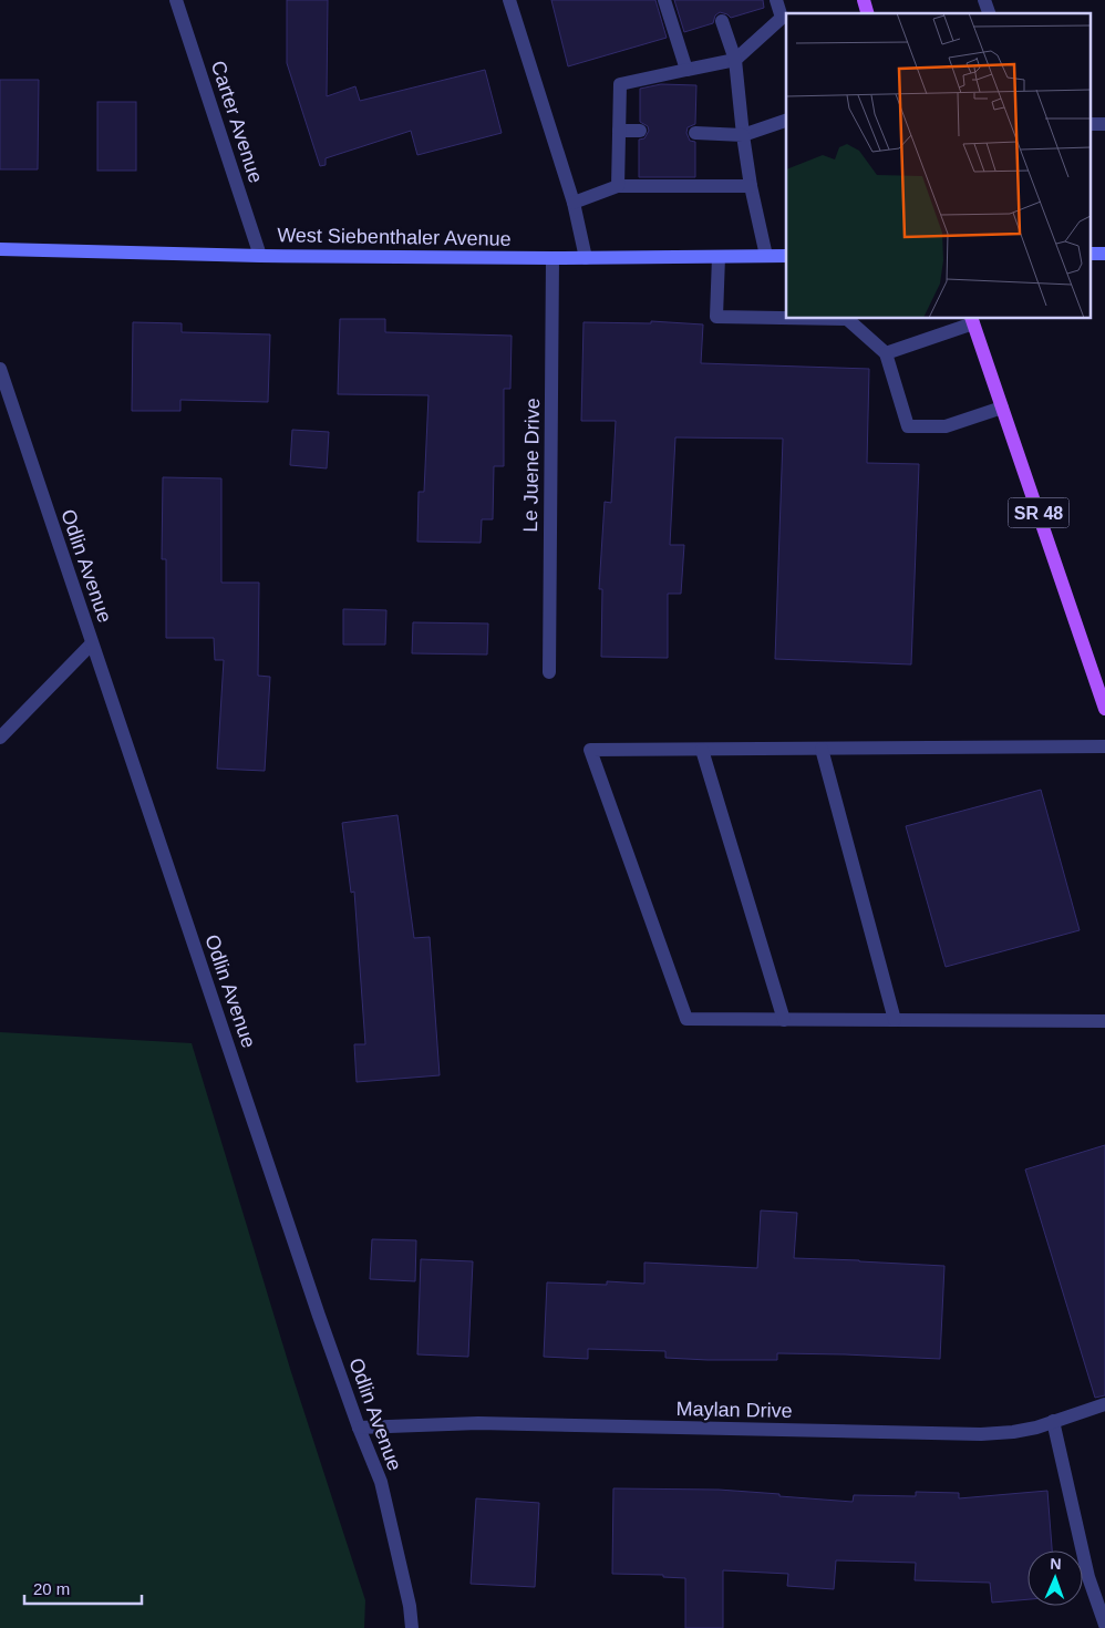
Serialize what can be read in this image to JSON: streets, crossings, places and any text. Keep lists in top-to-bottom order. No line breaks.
{"streets":{"main road":["West Siebenthaler Avenue","SR 48"],"street":["Carter Avenue","Le Juene Drive","Odlin Avenue","Maylan Drive"]},"crossings":[["Carter Avenue","West Siebenthaler Avenue"],["West Siebenthaler Avenue","Le Juene Drive"],["Odlin Avenue","Maylan Drive"]],"scale_bar":"20 m","north":"top"}
